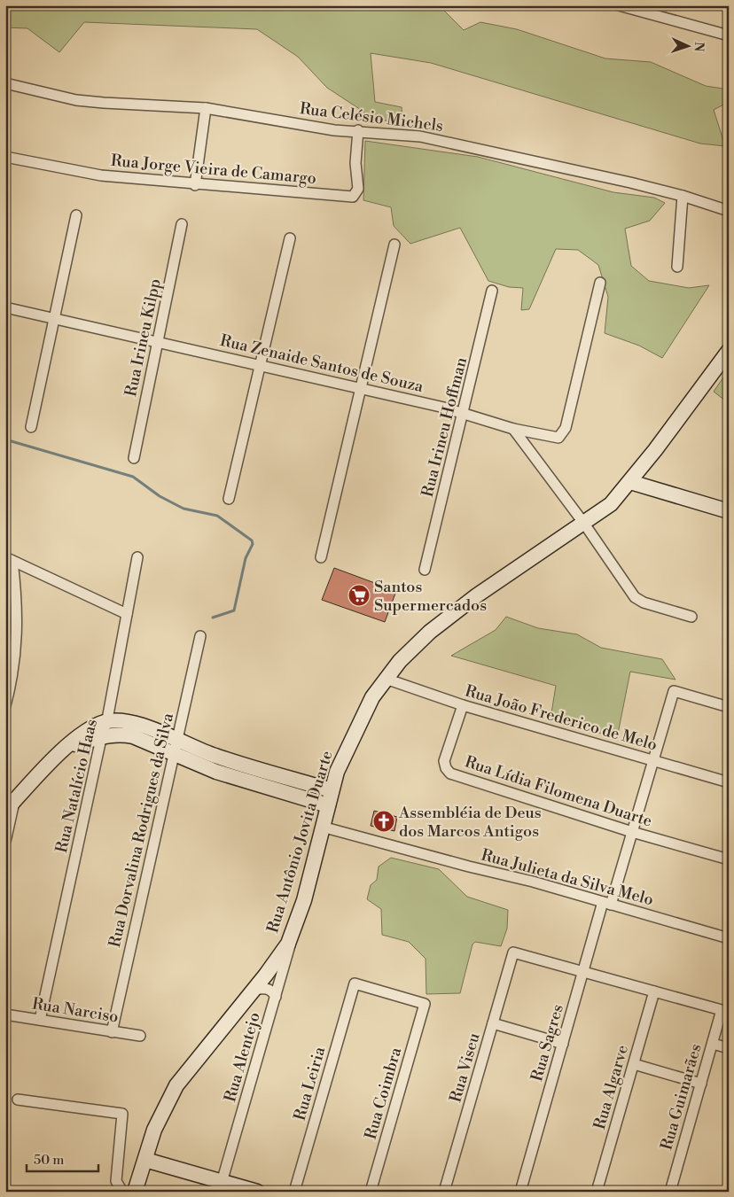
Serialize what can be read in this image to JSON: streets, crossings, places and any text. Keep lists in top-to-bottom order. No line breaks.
{"streets":{"main road":["Rua Antônio Jovita Duarte"],"street":["Rua Celésio Michels","Rua Jorge Vieira de Camargo","Rua Irineu Kilpp","Rua Zenaide Santos de Souza","Rua Irineu Hoffman","Rua João Frederico de Melo","Rua Natalício Haas","Rua Lídia Filomena Duarte","Rua Dorvalina Rodrigues da Silva","Rua Julieta da Silva Melo","Rua Narciso","Rua Sagres","Rua Alentejo","Rua Viseu","Rua Leiria","Rua Algarve","Rua Coimbra","Rua Guimarães"]},"crossings":[["Rua Celésio Michels","Rua Jorge Vieira de Camargo"],["Rua Irineu Kilpp","Rua Zenaide Santos de Souza"],["Rua Zenaide Santos de Souza","Rua Irineu Hoffman"],["Rua João Frederico de Melo","Rua Lídia Filomena Duarte"],["Rua João Frederico de Melo","Rua Antônio Jovita Duarte"],["Rua João Frederico de Melo","Rua Sagres"],["Rua Natalício Haas","Rua Narciso"],["Rua Lídia Filomena Duarte","Rua Sagres"],["Rua Dorvalina Rodrigues da Silva","Rua Narciso"],["Rua Antônio Jovita Duarte","Rua Julieta da Silva Melo"],["Rua Antônio Jovita Duarte","Rua Alentejo"],["Rua Julieta da Silva Melo","Rua Sagres"],["Rua Sagres","Rua Viseu"],["Rua Leiria","Rua Coimbra"],["Rua Algarve","Rua Guimarães"]],"places":{"supermarket":["Santos Supermercados"],"church":["Assembléia de Deus dos Marcos Antigos"]},"scale_bar":"50 m","north":"right"}
